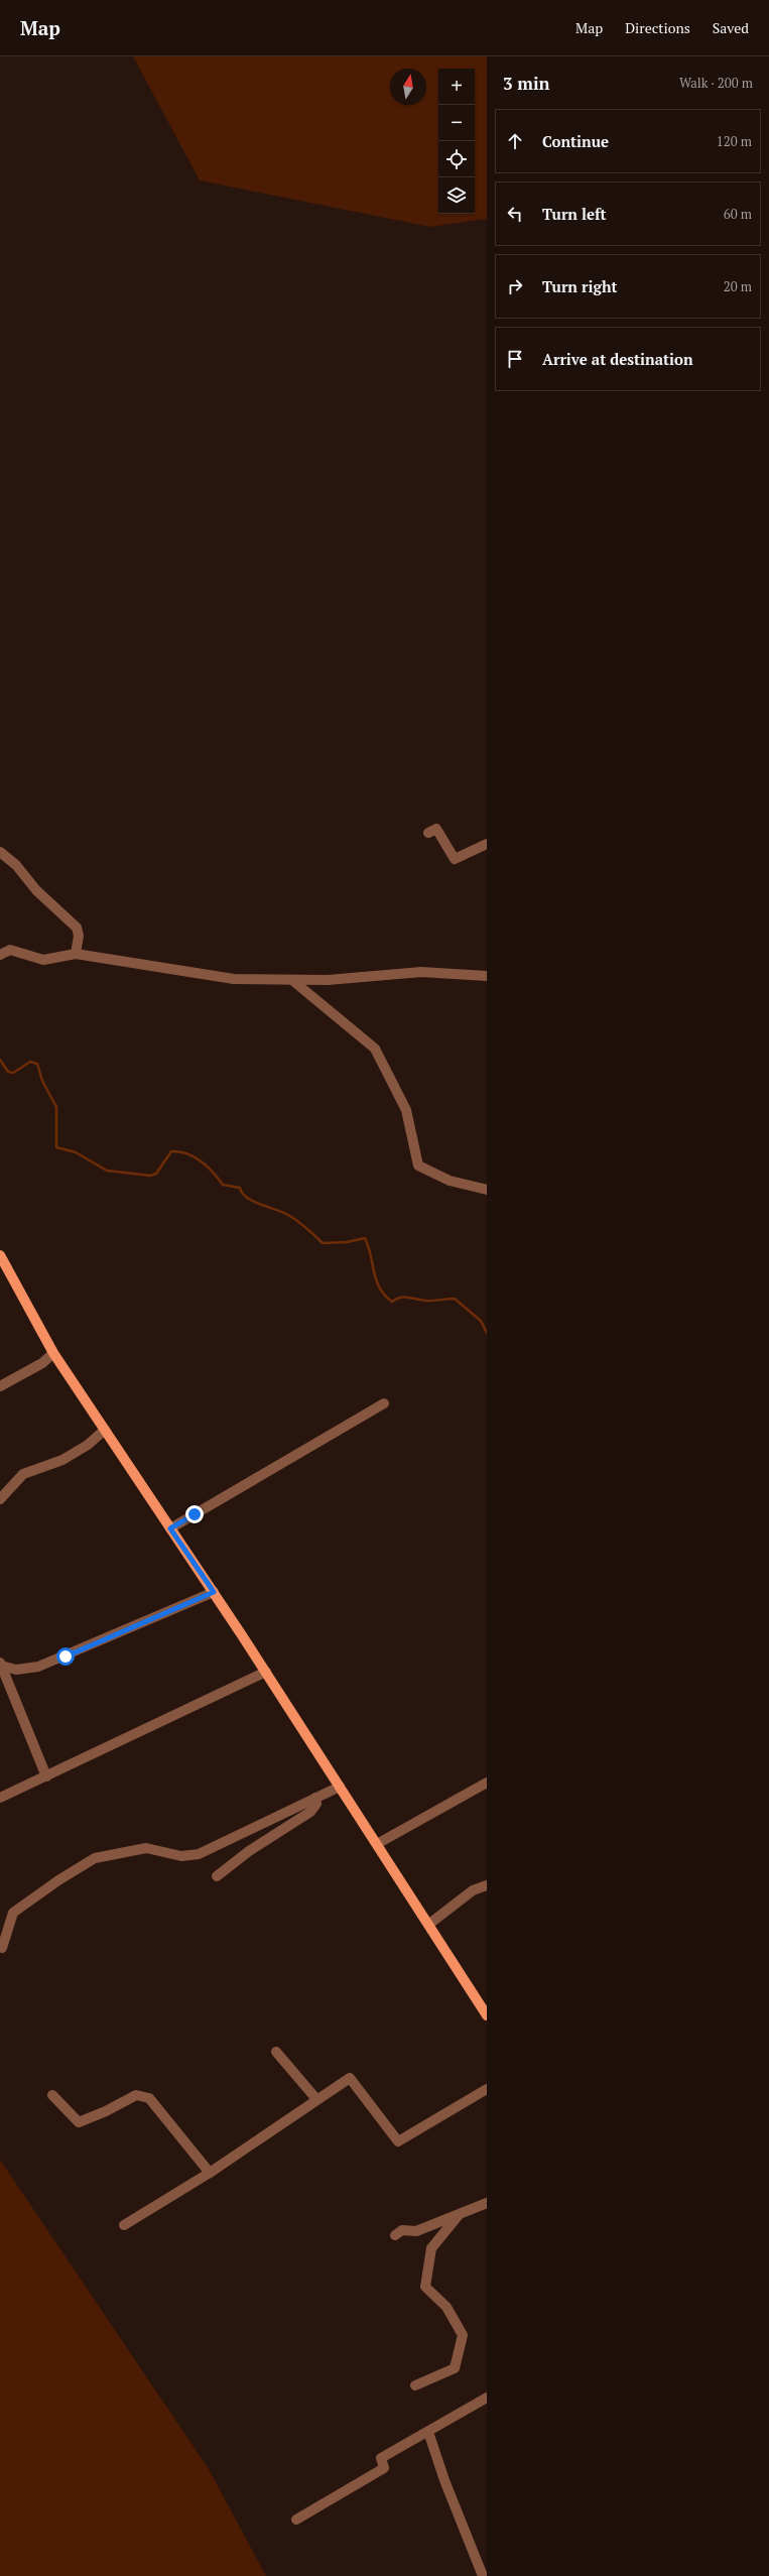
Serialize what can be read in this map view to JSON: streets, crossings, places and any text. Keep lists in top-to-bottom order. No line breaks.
{"north":"top","page":{"header":"Map","nav":["Map","Directions","Saved"],"heading":["3 min","Walk · 200 m"],"map_buttons":["+","−"],"list":[["Continue","120 m"],["Turn left","60 m"],["Turn right","20 m"],"Arrive at destination"]}}
